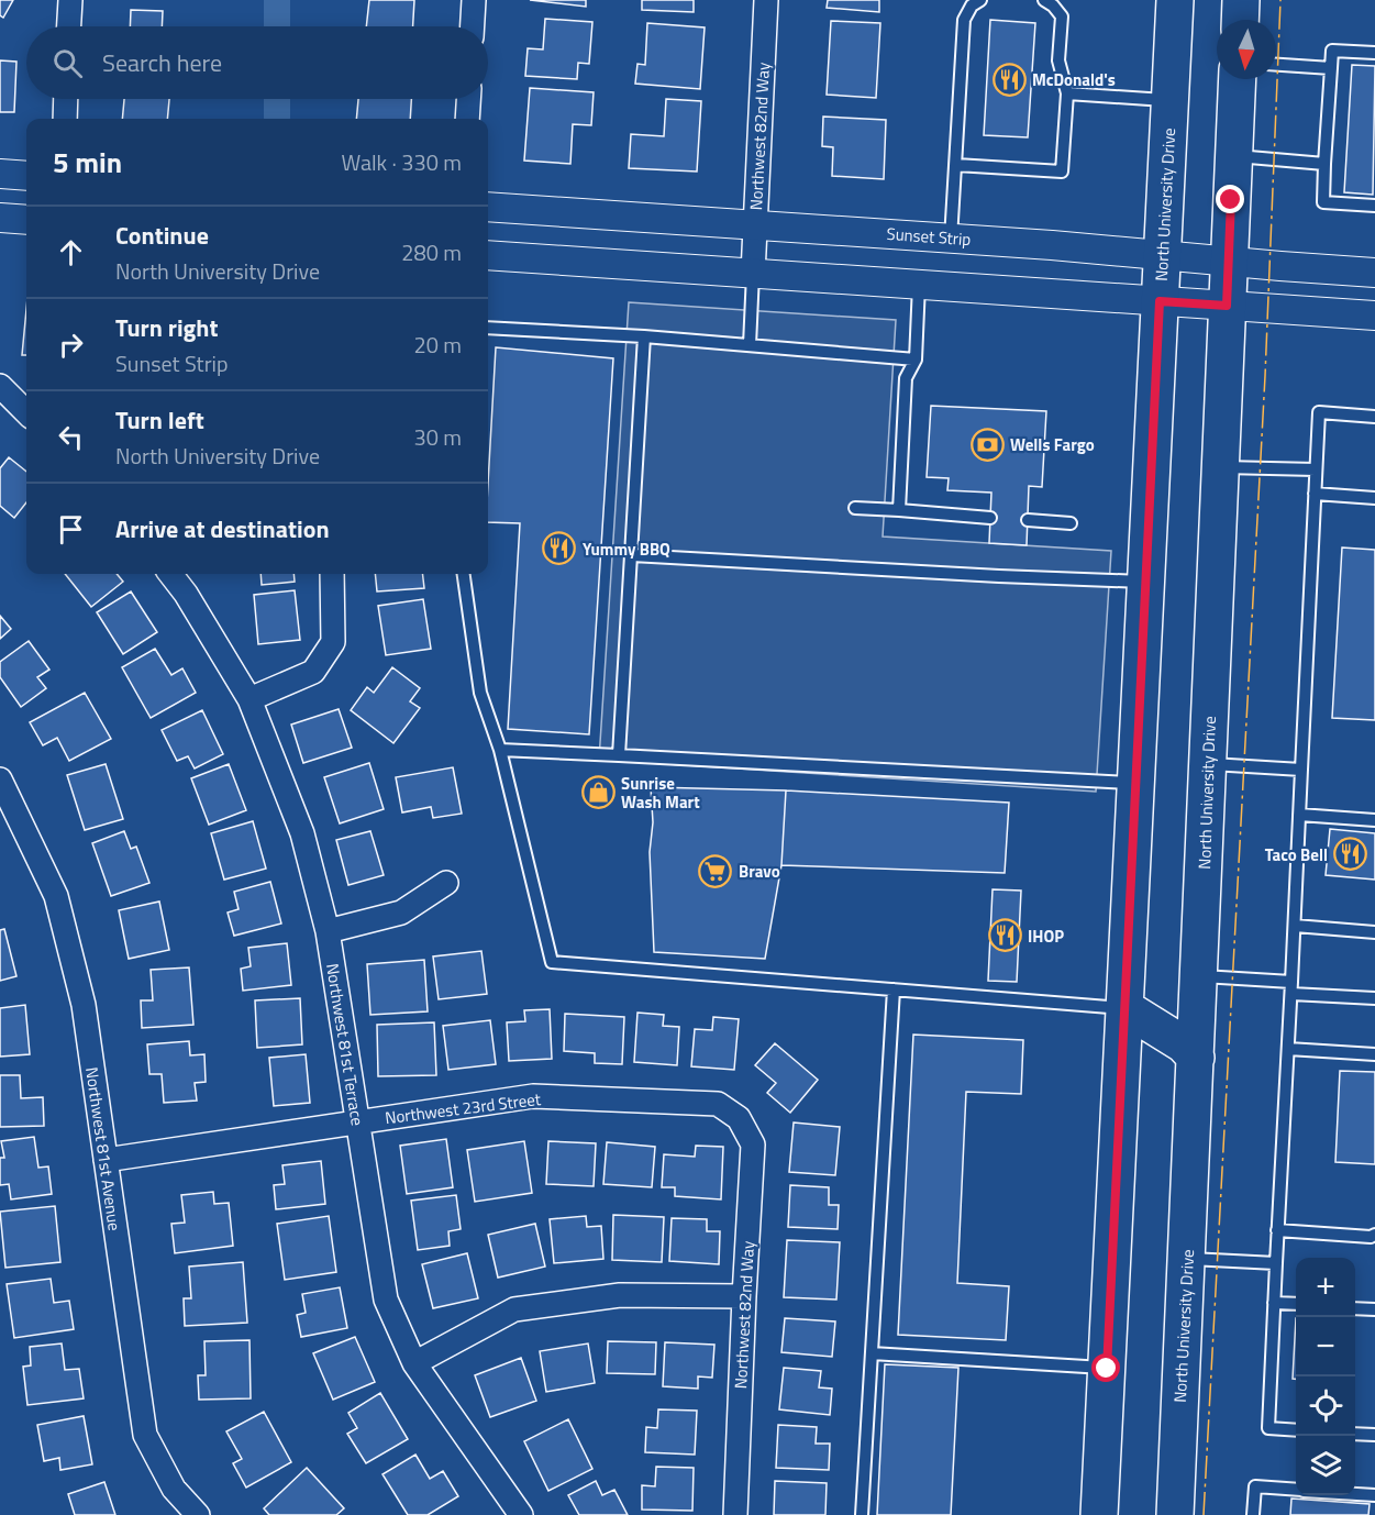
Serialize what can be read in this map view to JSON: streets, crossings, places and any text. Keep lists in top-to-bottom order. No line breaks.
{"streets":{"main road":["North University Drive"],"street":["Northwest 82nd Way","Sunset Strip","Northwest 81st Terrace","Northwest 23rd Street","Northwest 81st Avenue"]},"crossings":[["Northwest 82nd Way","Sunset Strip"],["Northwest 82nd Way","Northwest 23rd Street"],["North University Drive","Sunset Strip"],["Northwest 81st Terrace","Northwest 23rd Street"],["Northwest 23rd Street","Northwest 81st Avenue"]],"places":{"restaurant":["McDonald's","Yummy BBQ","Taco Bell","IHOP"],"bank":["Wells Fargo"],"shop":["Sunrise Wash Mart"],"supermarket":["Bravo"]},"north":"bottom","page":{"search":"Search here","heading":["5 min","Walk · 330 m"],"list":[["Continue","North University Drive","280 m"],["Turn right","Sunset Strip","20 m"],["Turn left","North University Drive","30 m"],"Arrive at destination"],"map_buttons":["+","−"]}}
